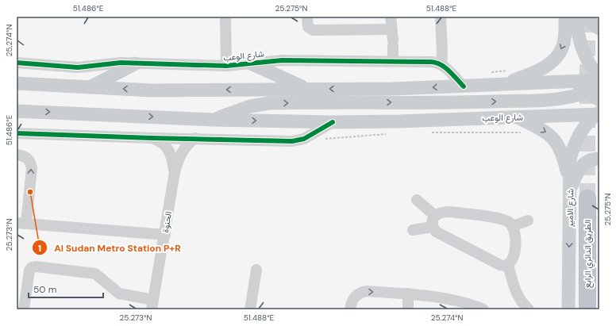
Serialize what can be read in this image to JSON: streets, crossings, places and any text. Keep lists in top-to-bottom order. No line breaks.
{"streets":{"highway":["الطريق الدائري الرابع"],"main road":["شارع الوعب","شارع الامير"],"street":["الحنوة"]},"crossings":[["شارع الوعب","شارع الامير"],["شارع الوعب","الحنوة"]],"one_way":["شارع الامير"],"places":["Al Sudan Metro Station P+R"],"scale_bar":"50 m","coordinates":["51.486°E","25.275°N","51.488°E","25.274°N","25.273°N"]}
